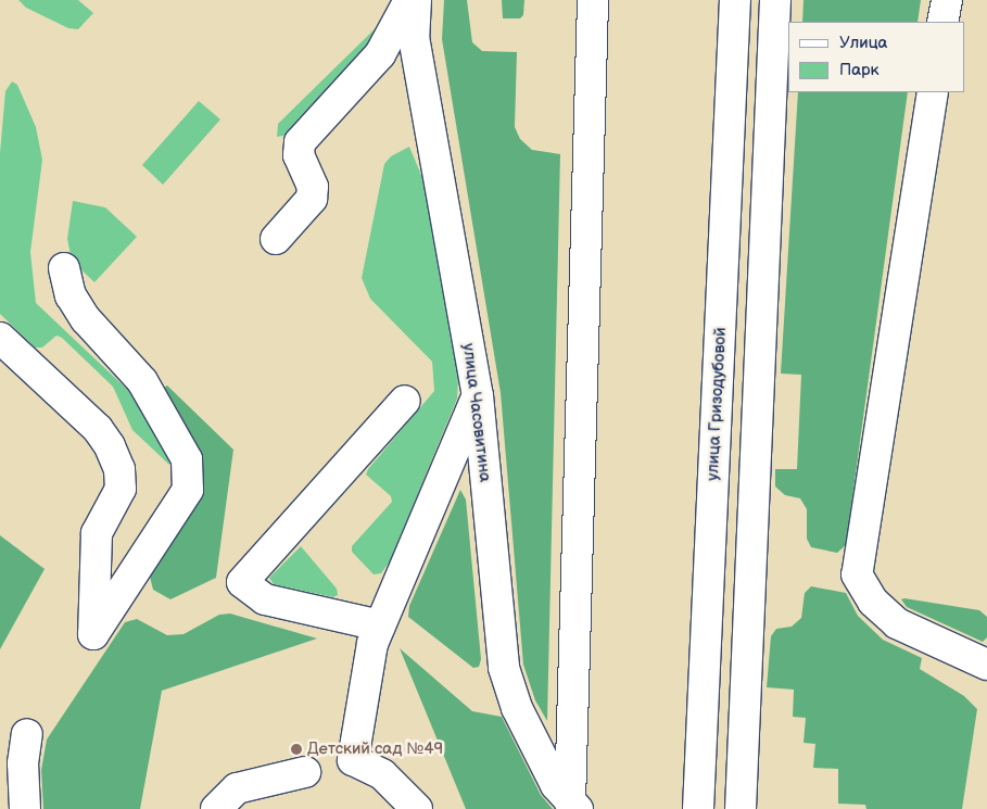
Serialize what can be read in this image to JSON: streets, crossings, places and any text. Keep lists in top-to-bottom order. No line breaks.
{"streets":{"street":["улица Гризодубовой","улица Часовитина"]},"places":["Детский сад №49"],"legend":["Улица","Парк"]}
